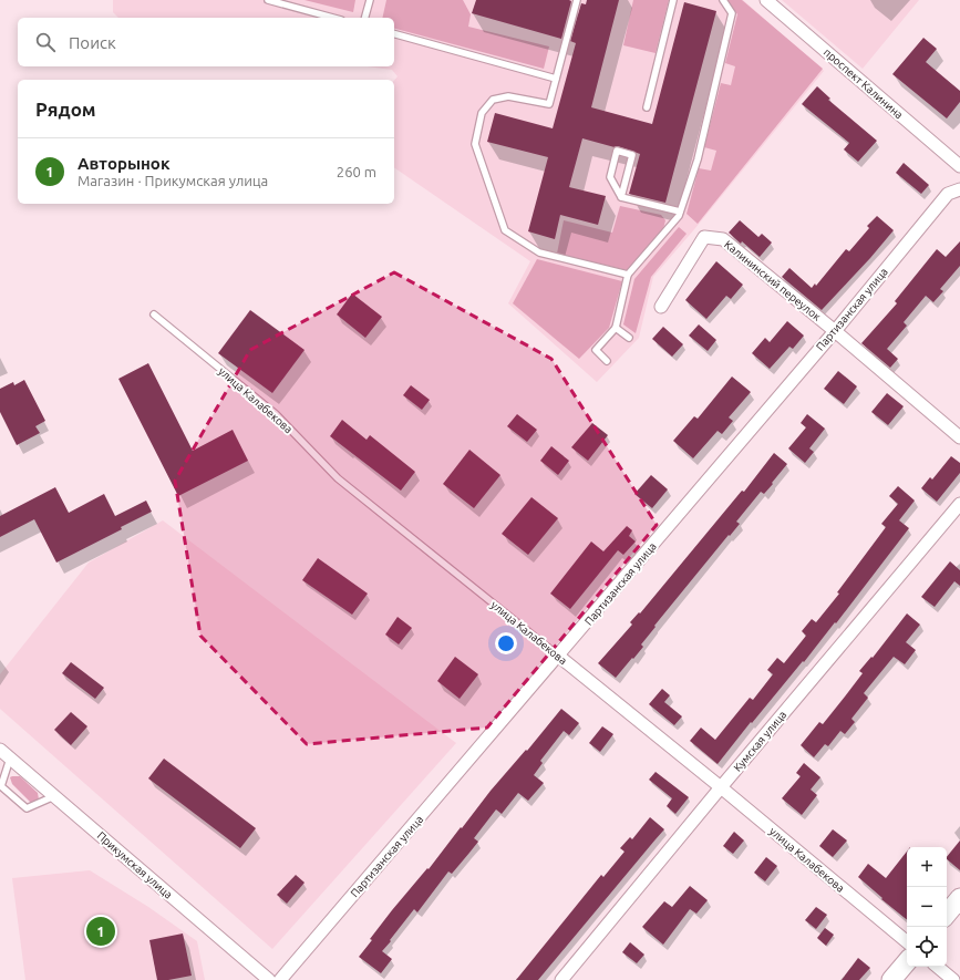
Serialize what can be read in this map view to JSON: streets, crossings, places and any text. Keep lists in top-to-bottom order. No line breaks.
{"streets":{"street":["проспект Калинина","Калининский переулок","Партизанская улица","улица Калабекова","Кумская улица","Прикумская улица"]},"crossings":[["Калининский переулок","Партизанская улица"],["Партизанская улица","улица Калабекова"],["улица Калабекова","Кумская улица"]],"page":{"search":"Поиск","heading":"Рядом","list":[{"mark":"1","name":"Авторынок","note":"Магазин · Прикумская улица","value":"260 m"}],"map_buttons":["+","−"],"pins":"1"}}
